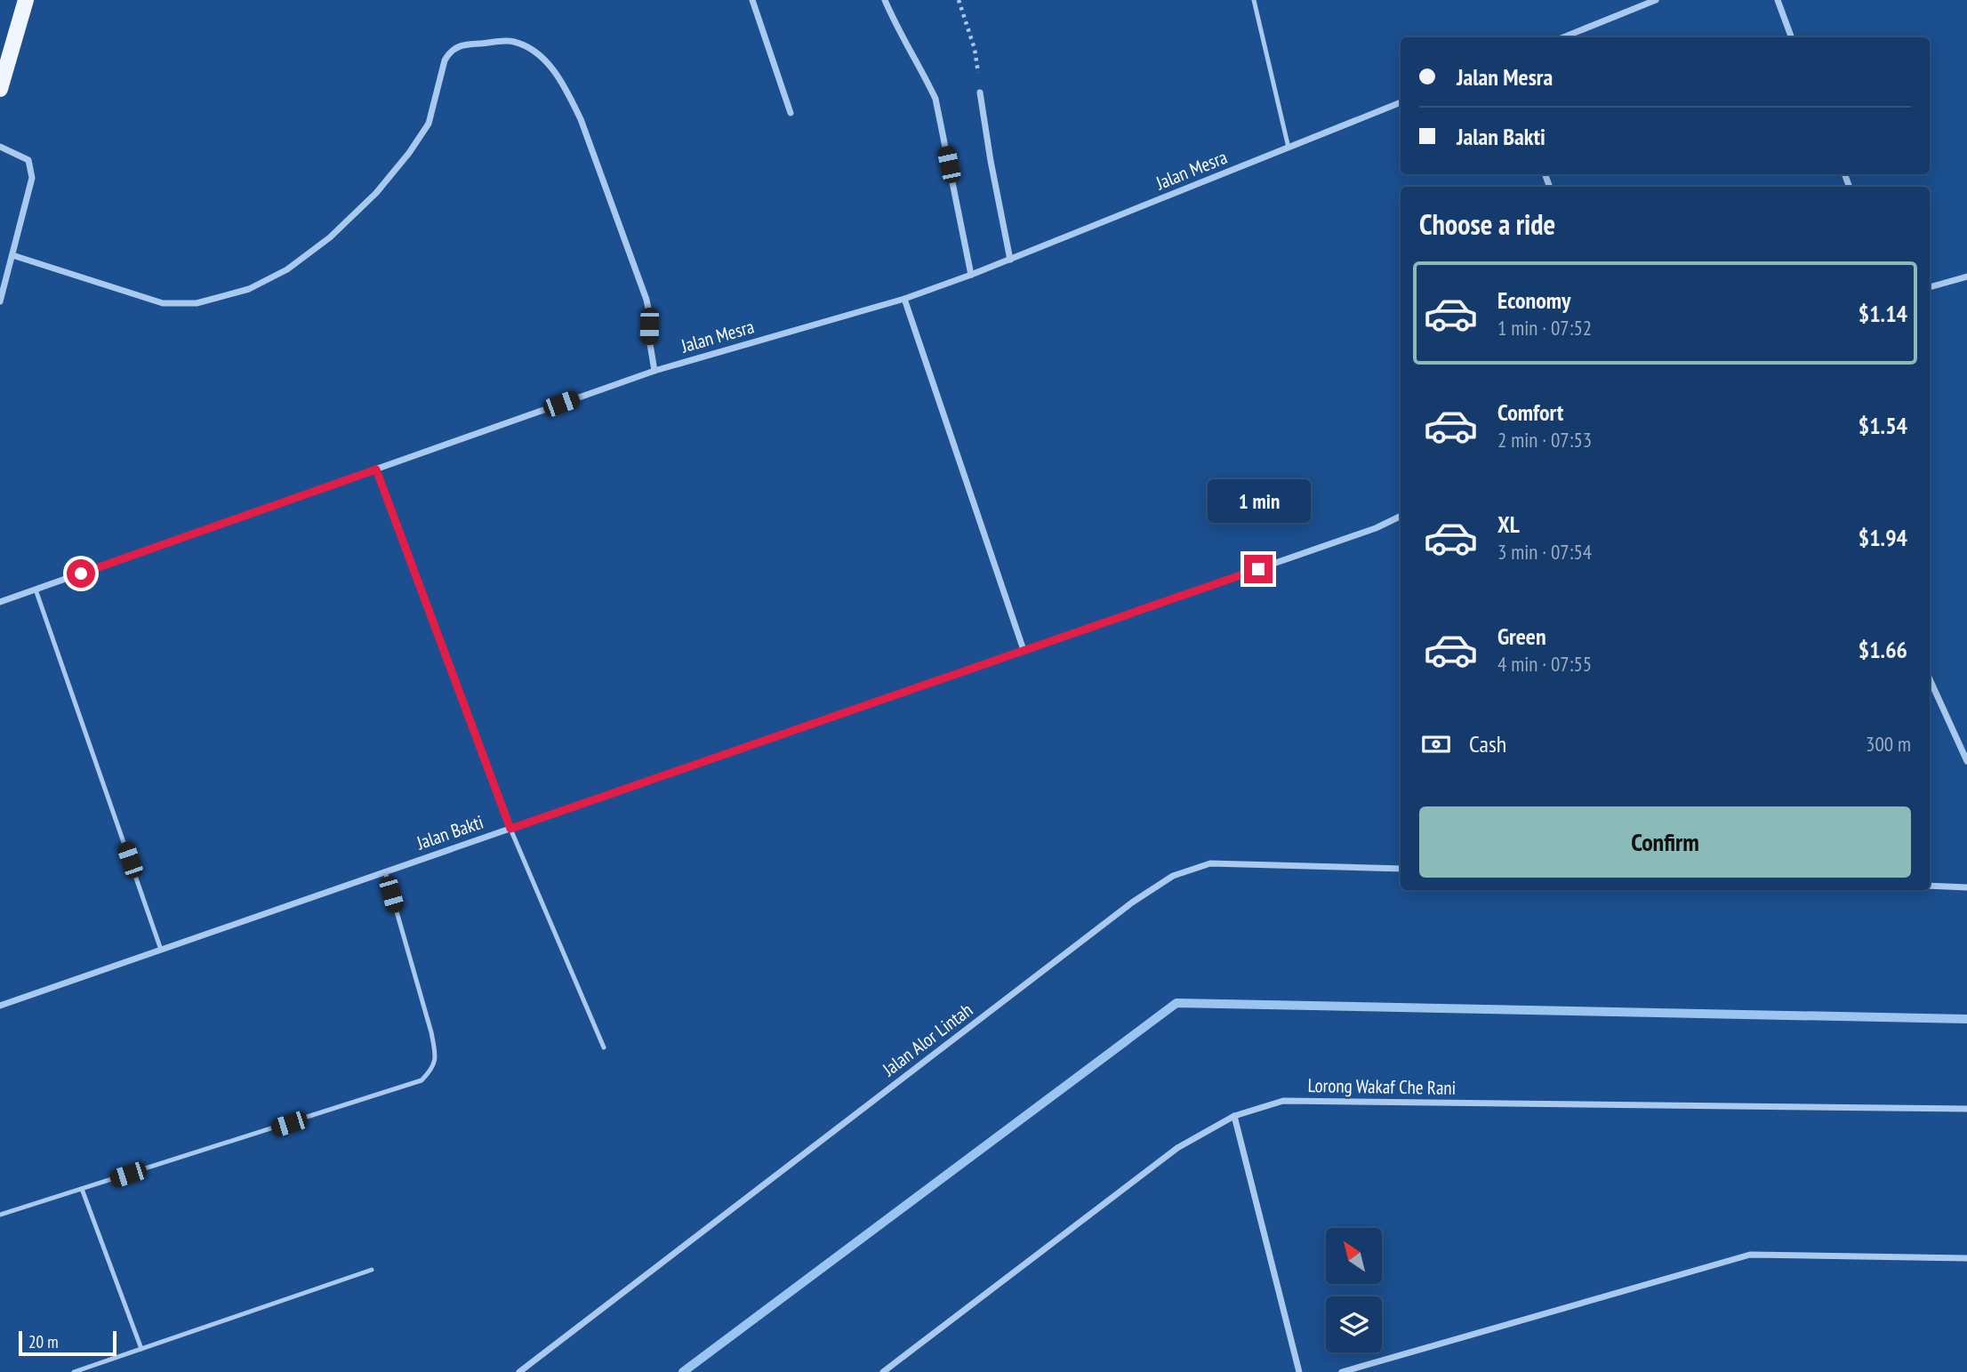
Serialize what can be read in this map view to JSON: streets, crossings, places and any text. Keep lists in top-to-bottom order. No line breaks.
{"streets":{"street":["Jalan Mesra","Jalan Bakti","Jalan Alor Lintah","Lorong Wakaf Che Rani"]},"scale_bar":"20 m","north":"top left","page":{"banner":["Jalan Mesra","Jalan Bakti"],"heading":"Choose a ride","list":[{"name":"Economy","note":"1 min · 07:52","value":"$1.14"},{"name":"Comfort","note":"2 min · 07:53","value":"$1.54"},{"name":"XL","note":"3 min · 07:54","value":"$1.94"},{"name":"Green","note":"4 min · 07:55","value":"$1.66"}],"bubble":"1 min","pay":["Cash","300 m"],"buttons":"Confirm","scale":"20 m"}}
